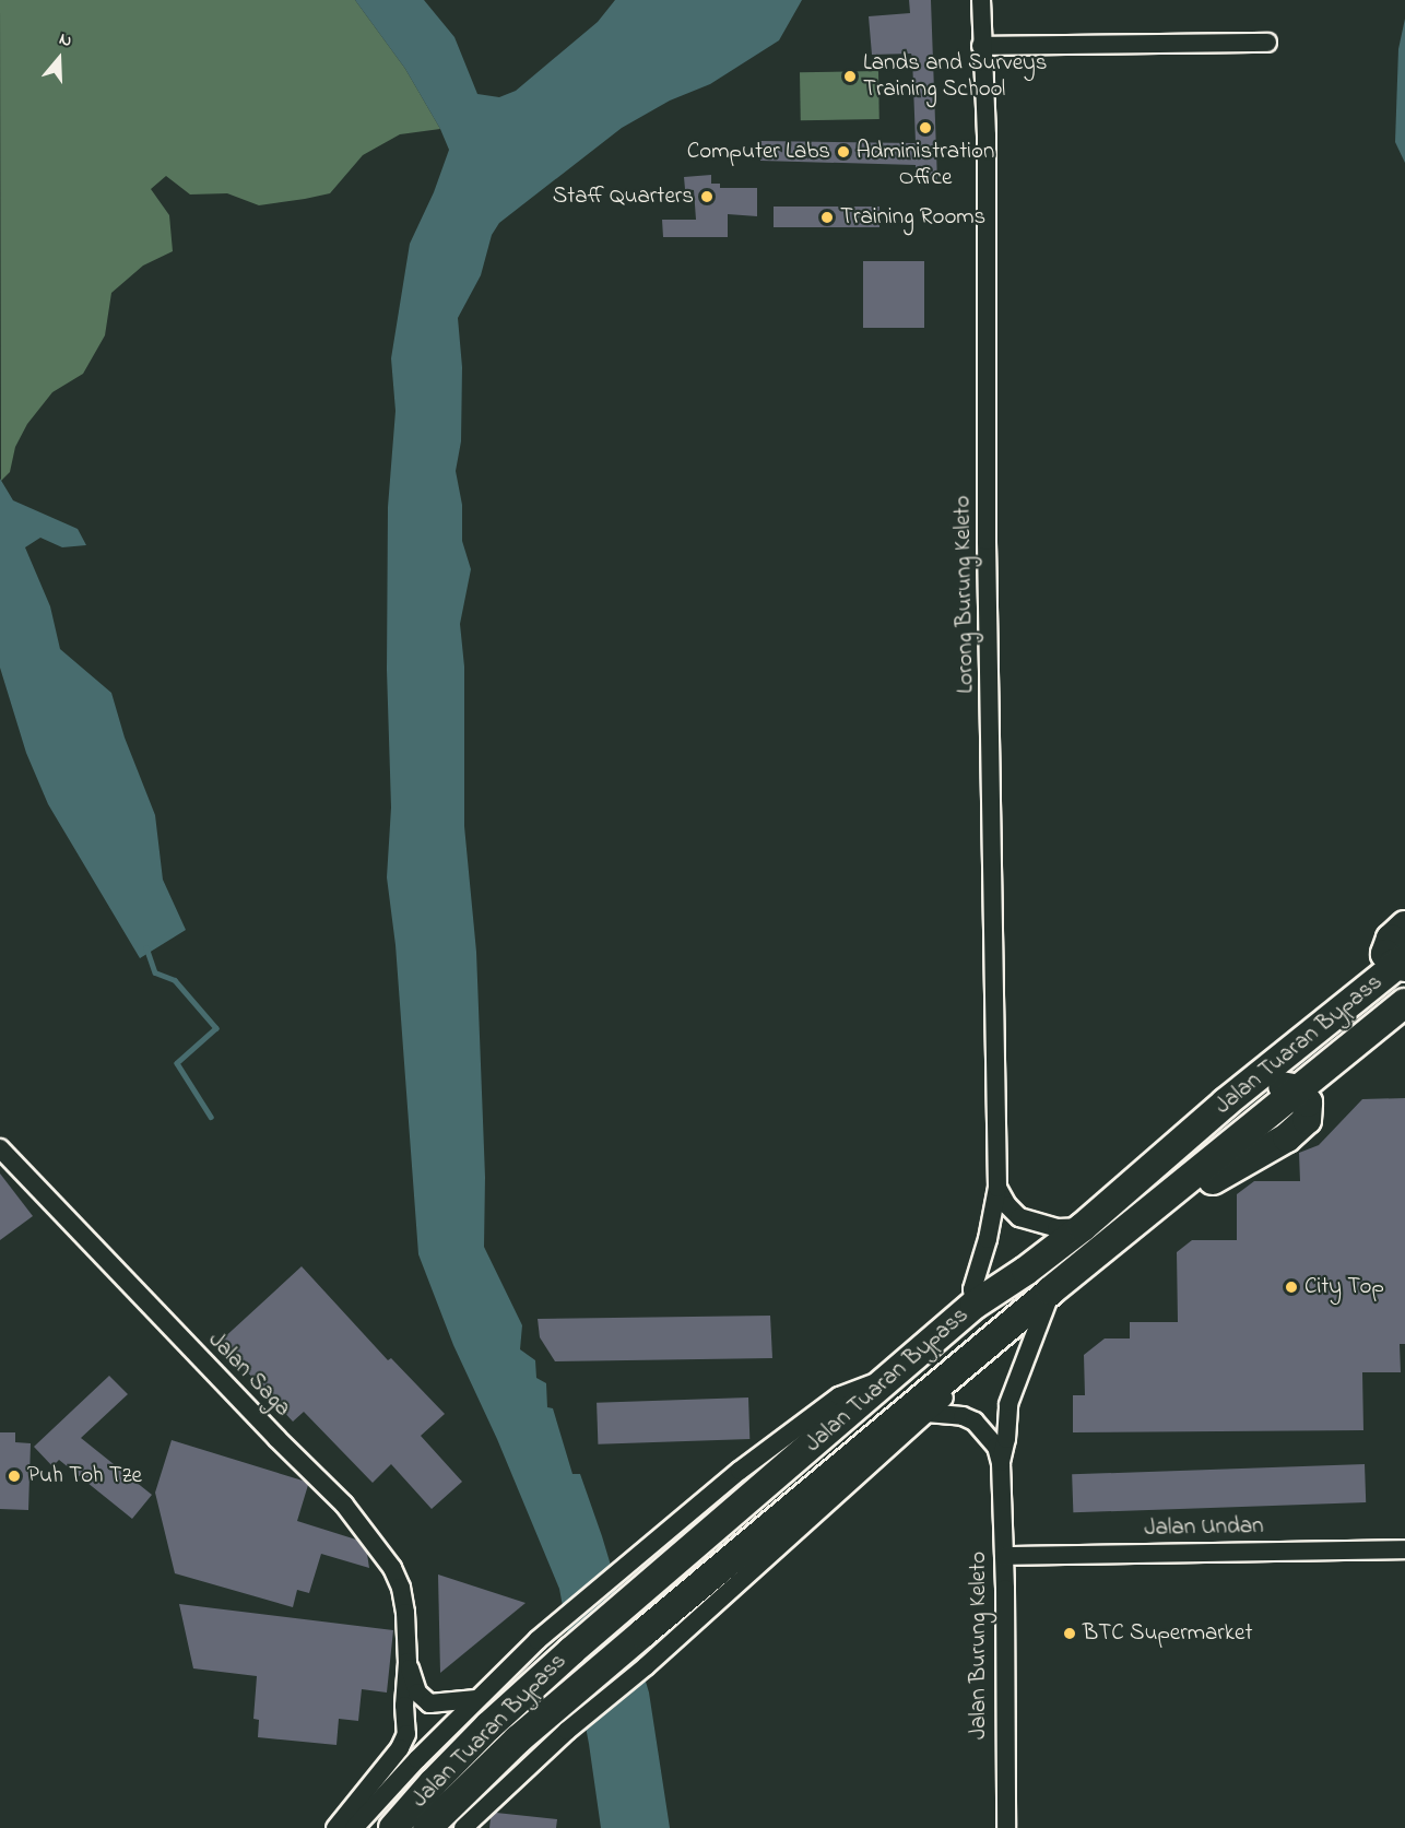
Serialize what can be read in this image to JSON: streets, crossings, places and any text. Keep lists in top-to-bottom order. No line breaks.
{"streets":{"highway":["Jalan Tuaran Bypass"],"street":["Lorong Burung Keleto","Jalan Saga","Jalan Undan","Jalan Burung Keleto"]},"crossings":[["Lorong Burung Keleto","Jalan Tuaran Bypass"],["Jalan Tuaran Bypass","Jalan Burung Keleto"],["Jalan Undan","Jalan Burung Keleto"]],"places":["Lands and Surveys Training School","Administration Office","Computer Labs","Staff Quarters","Training Rooms","City Top","Puh Toh Tze","BTC Supermarket"],"north":"top"}
